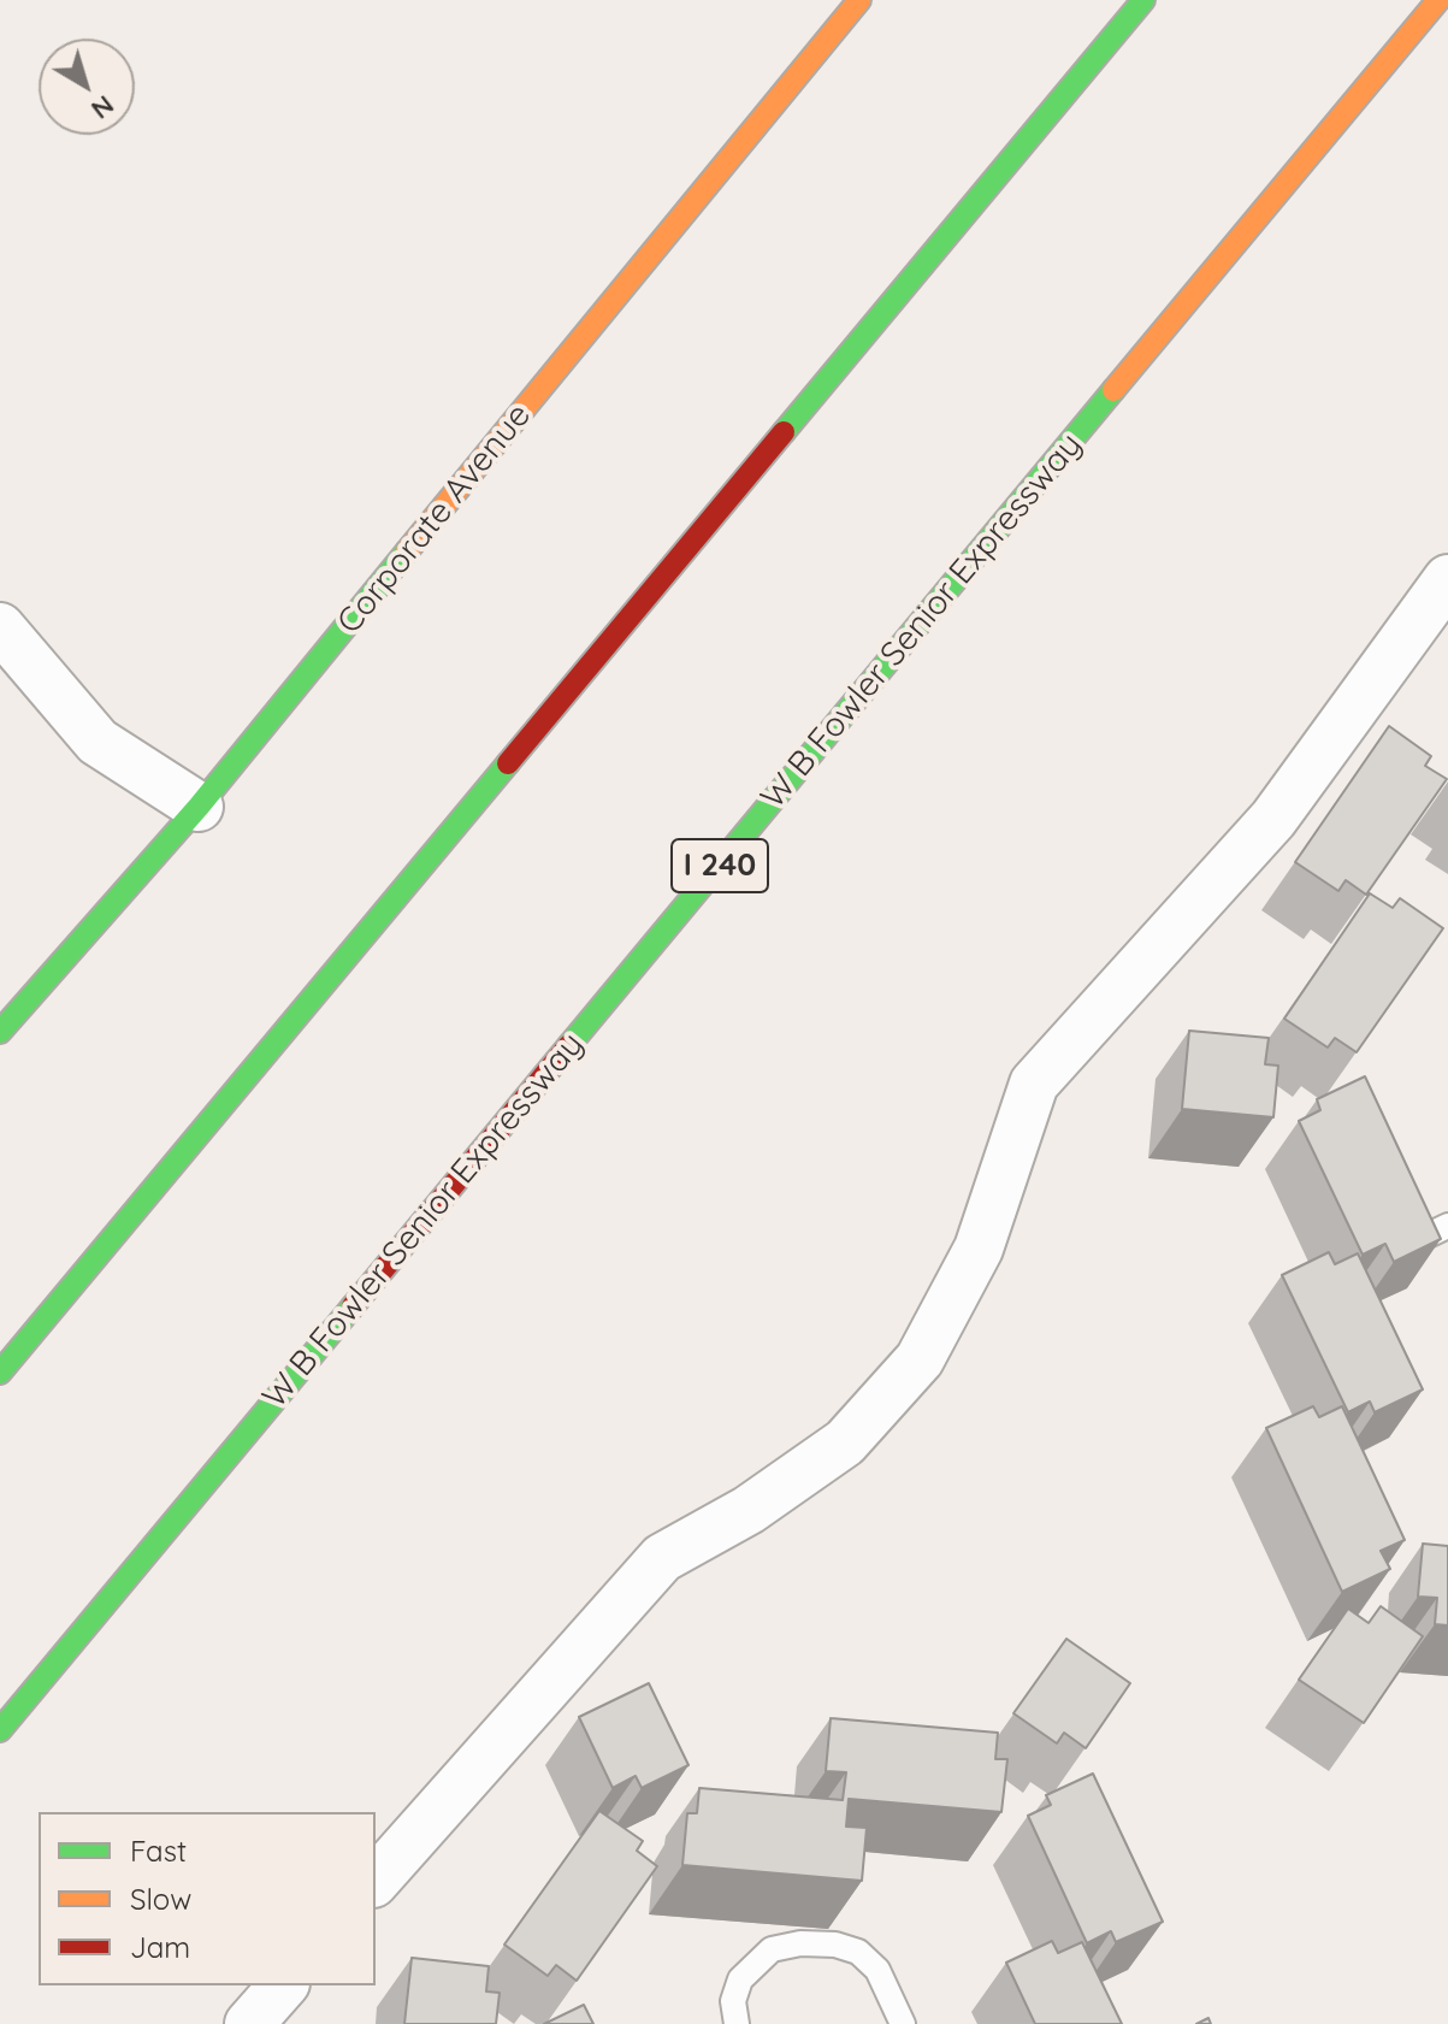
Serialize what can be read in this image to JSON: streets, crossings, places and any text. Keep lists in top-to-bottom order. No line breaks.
{"streets":{"main road":["Corporate Avenue","W B Fowler Senior Expressway","I 240"]},"legend":["Fast","Slow","Jam"],"north":"bottom right"}
